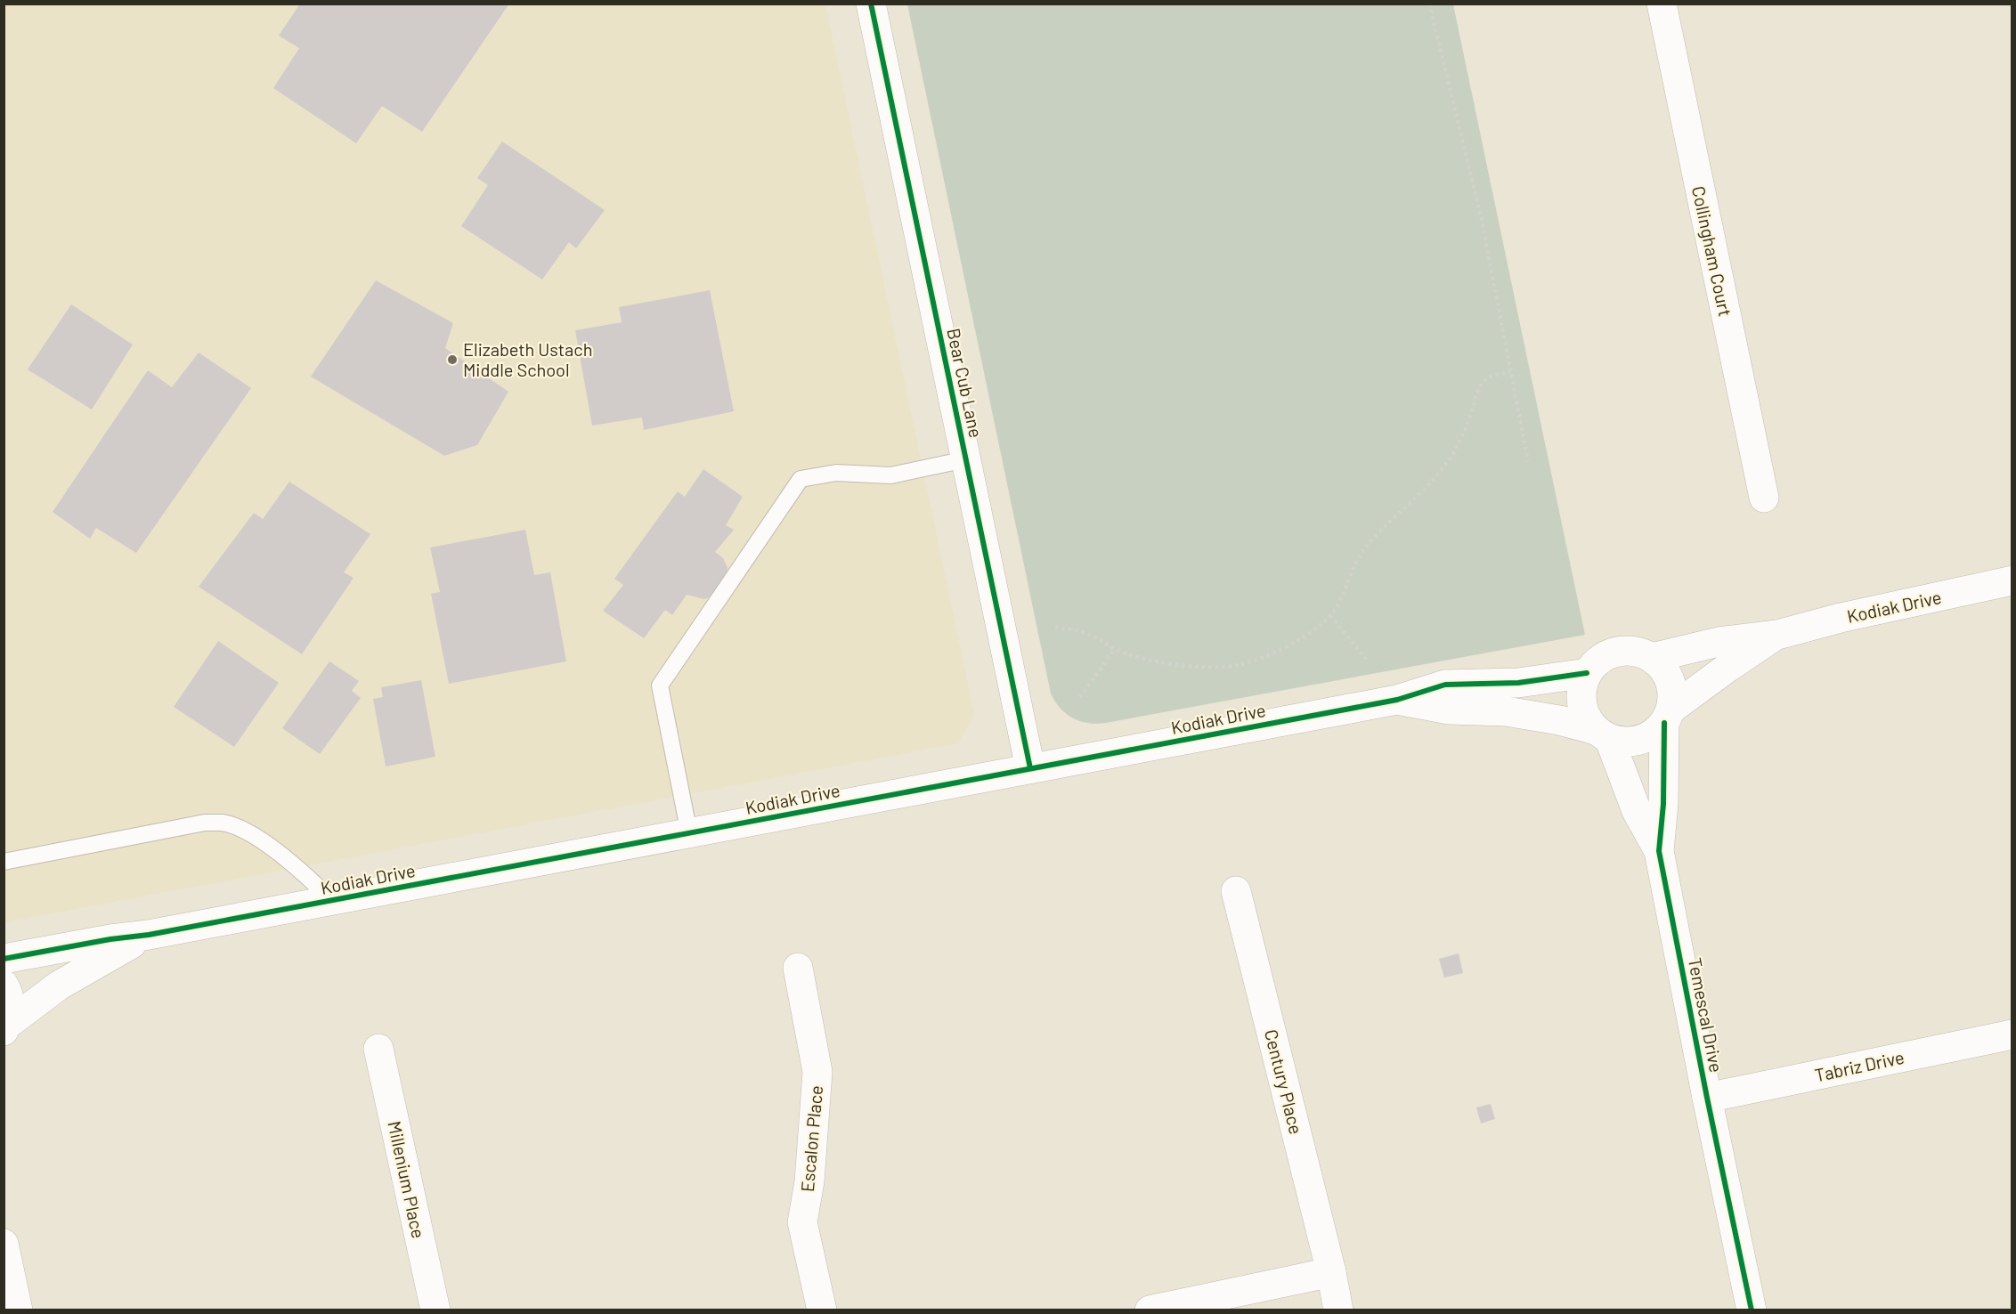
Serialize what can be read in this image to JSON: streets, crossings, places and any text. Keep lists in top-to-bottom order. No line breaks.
{"streets":{"street":["Collingham Court","Bear Cub Lane","Kodiak Drive","Temescal Drive","Tabriz Drive","Century Place","Escalon Place","Millenium Place"]},"crossings":[["Bear Cub Lane","Kodiak Drive"],["Kodiak Drive","Temescal Drive"],["Temescal Drive","Tabriz Drive"]],"places":["Elizabeth Ustach Middle School"]}
